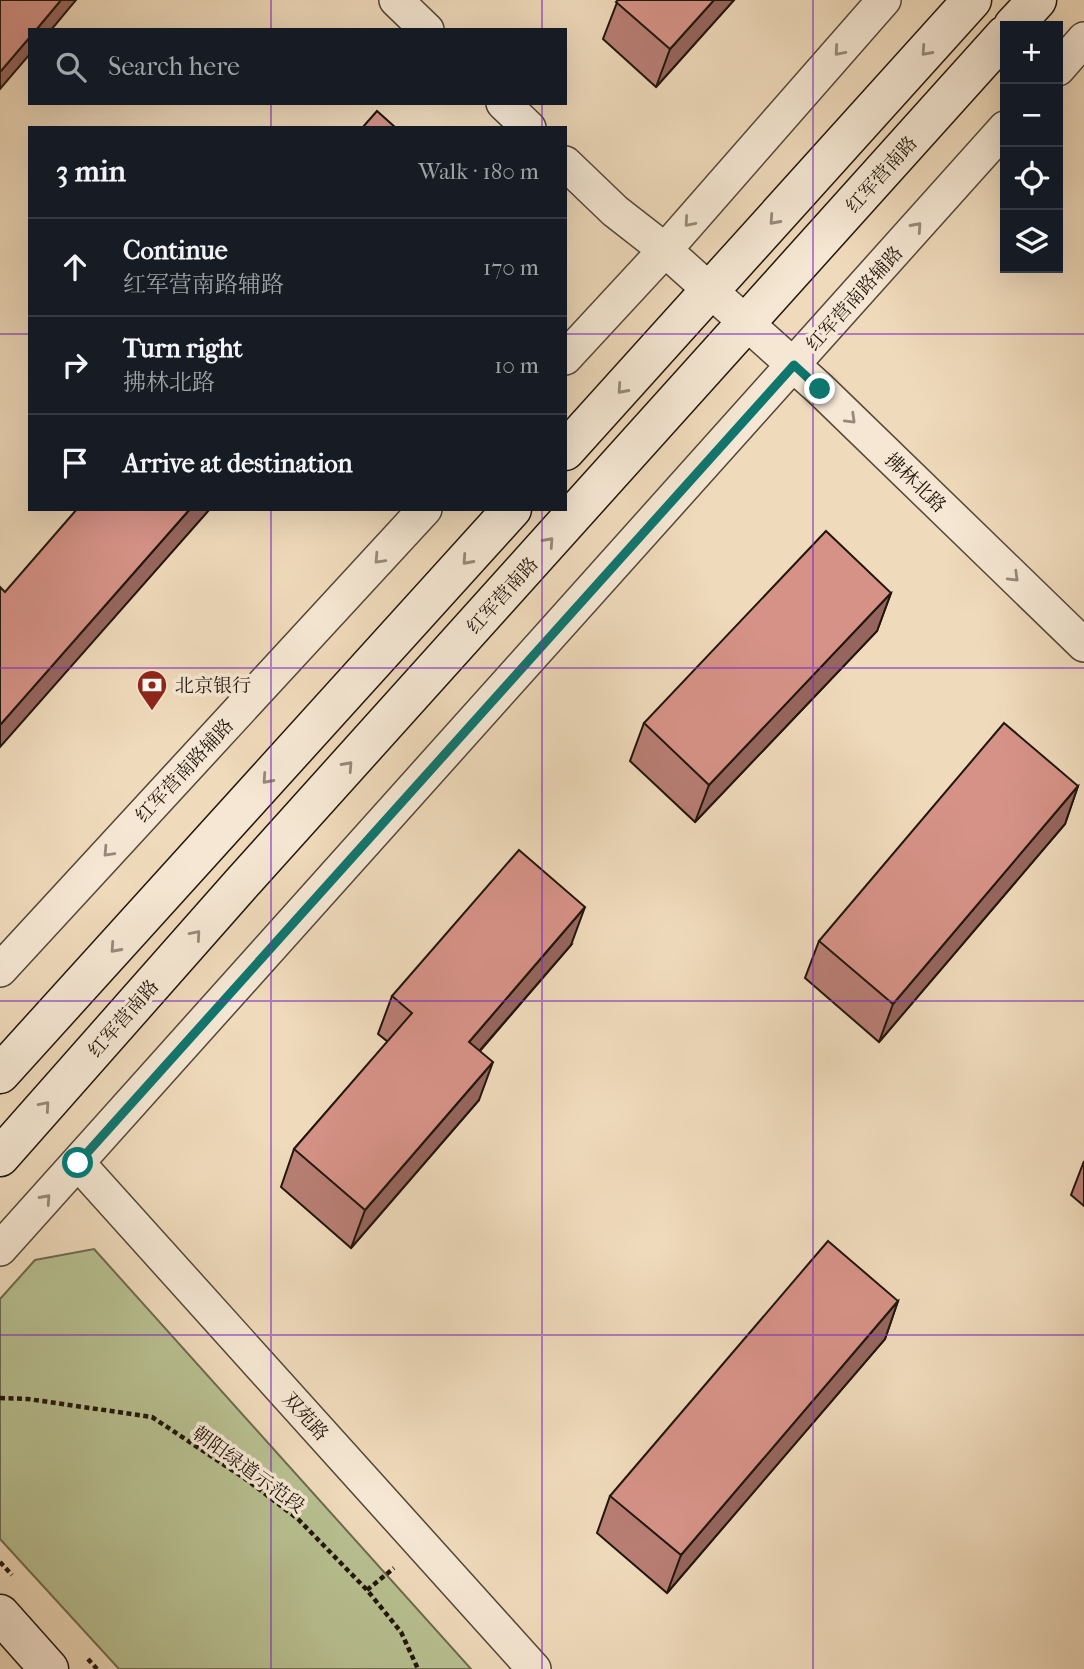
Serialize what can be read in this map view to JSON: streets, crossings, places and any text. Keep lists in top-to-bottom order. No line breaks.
{"streets":{"main road":["红军营南路"],"street":["红军营南路辅路","拂林北路","双苑路"],"path":["朝阳绿道示范段"]},"crossings":[["红军营南路","拂林北路"],["红军营南路辅路","拂林北路"],["红军营南路辅路","双苑路"]],"one_way":["拂林北路"],"places":{"bank":["北京银行"]},"page":{"map_buttons":["+","−"],"search":"Search here","heading":["3 min","Walk · 180 m"],"list":[["Continue","红军营南路辅路","170 m"],["Turn right","拂林北路","10 m"],"Arrive at destination"]}}
